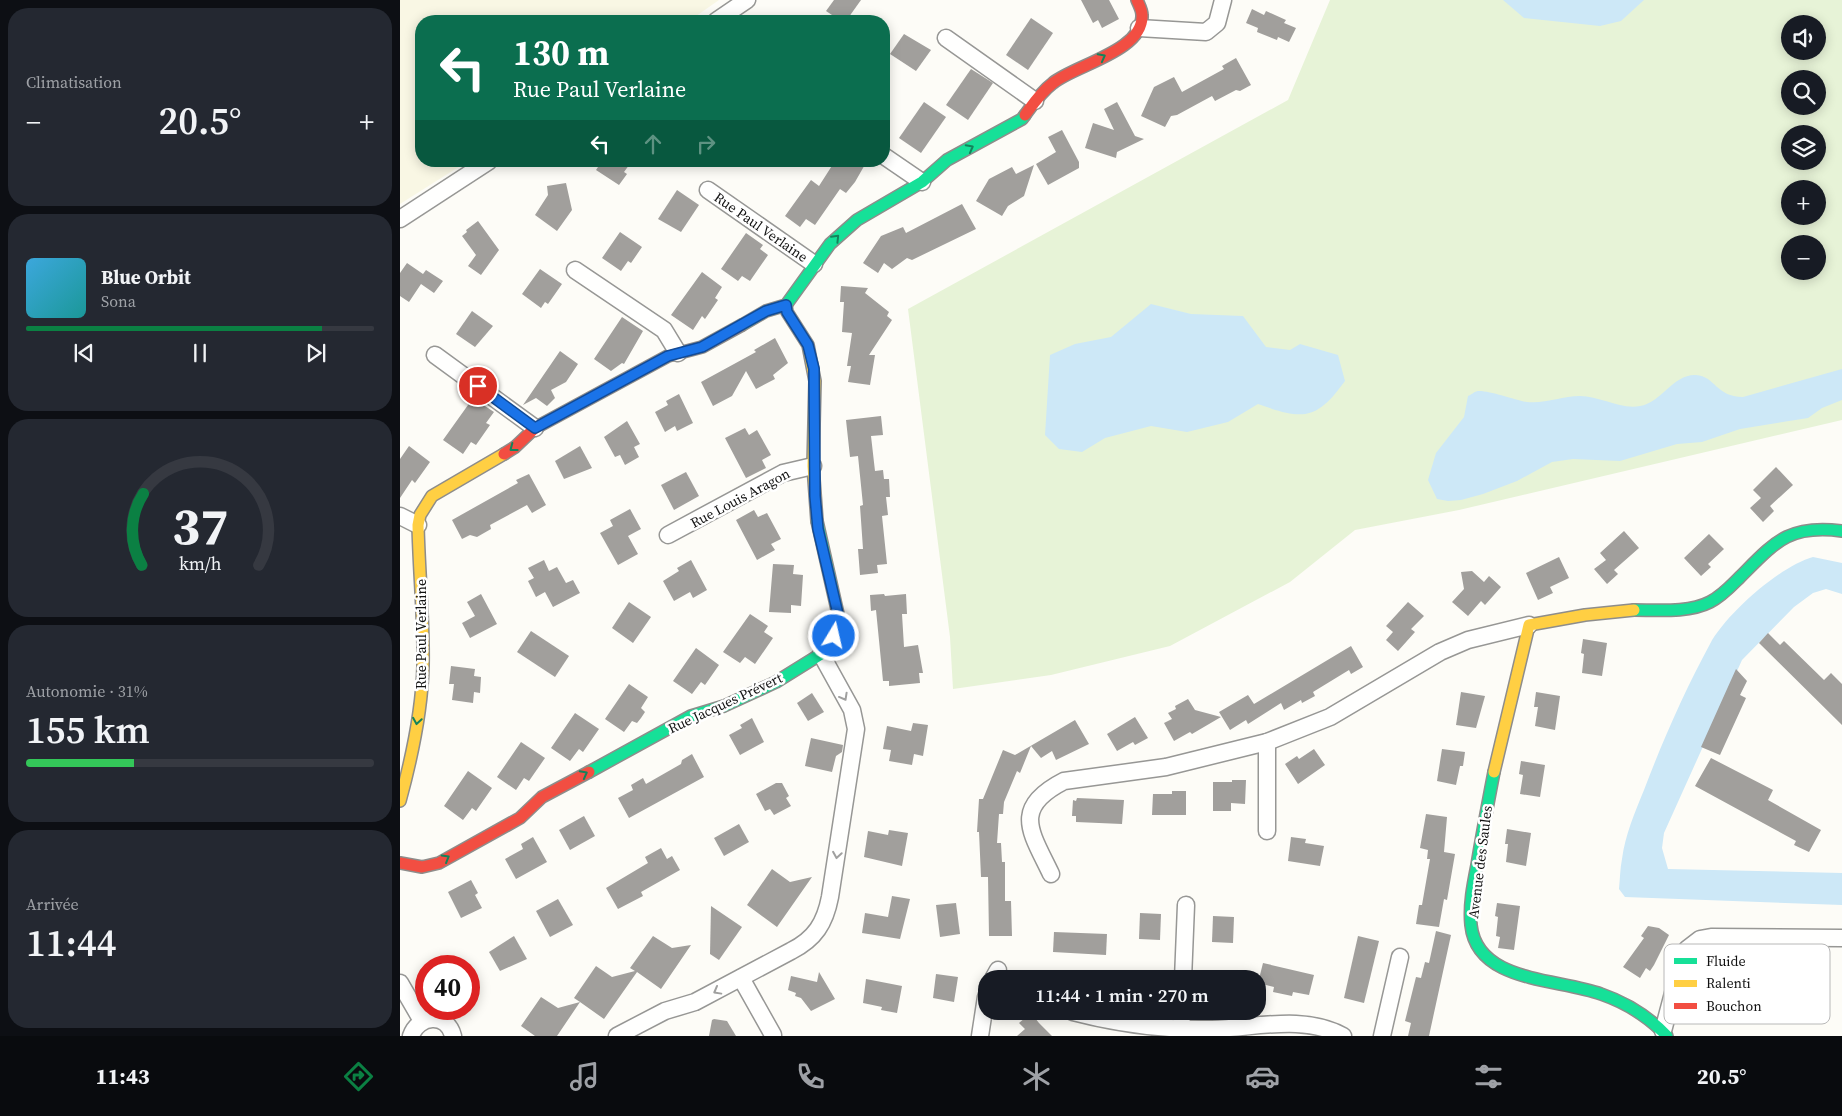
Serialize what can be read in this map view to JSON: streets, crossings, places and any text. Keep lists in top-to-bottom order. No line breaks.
{"streets":{"street":["Rue Paul Verlaine","Rue Louis Aragon","Rue Jacques Prévert","Avenue des Saules"]},"one_way":["Rue Jacques Prévert"],"legend":["Fluide","Ralenti","Bouchon"],"page":{"tile":["Climatisation",["Autonomie · 31%","155 km"],["Arrivée","11:44"]],"map_buttons":["+","−"],"turn":["130 m","Rue Paul Verlaine"],"heat":["−","20.5°","+"],"song":["Blue Orbit","Sona"],"limit":"40","trip":"11:44 · 1 min · 270 m","tabs":["11:43","20.5°"],"gauge":["37","km/h"]}}
